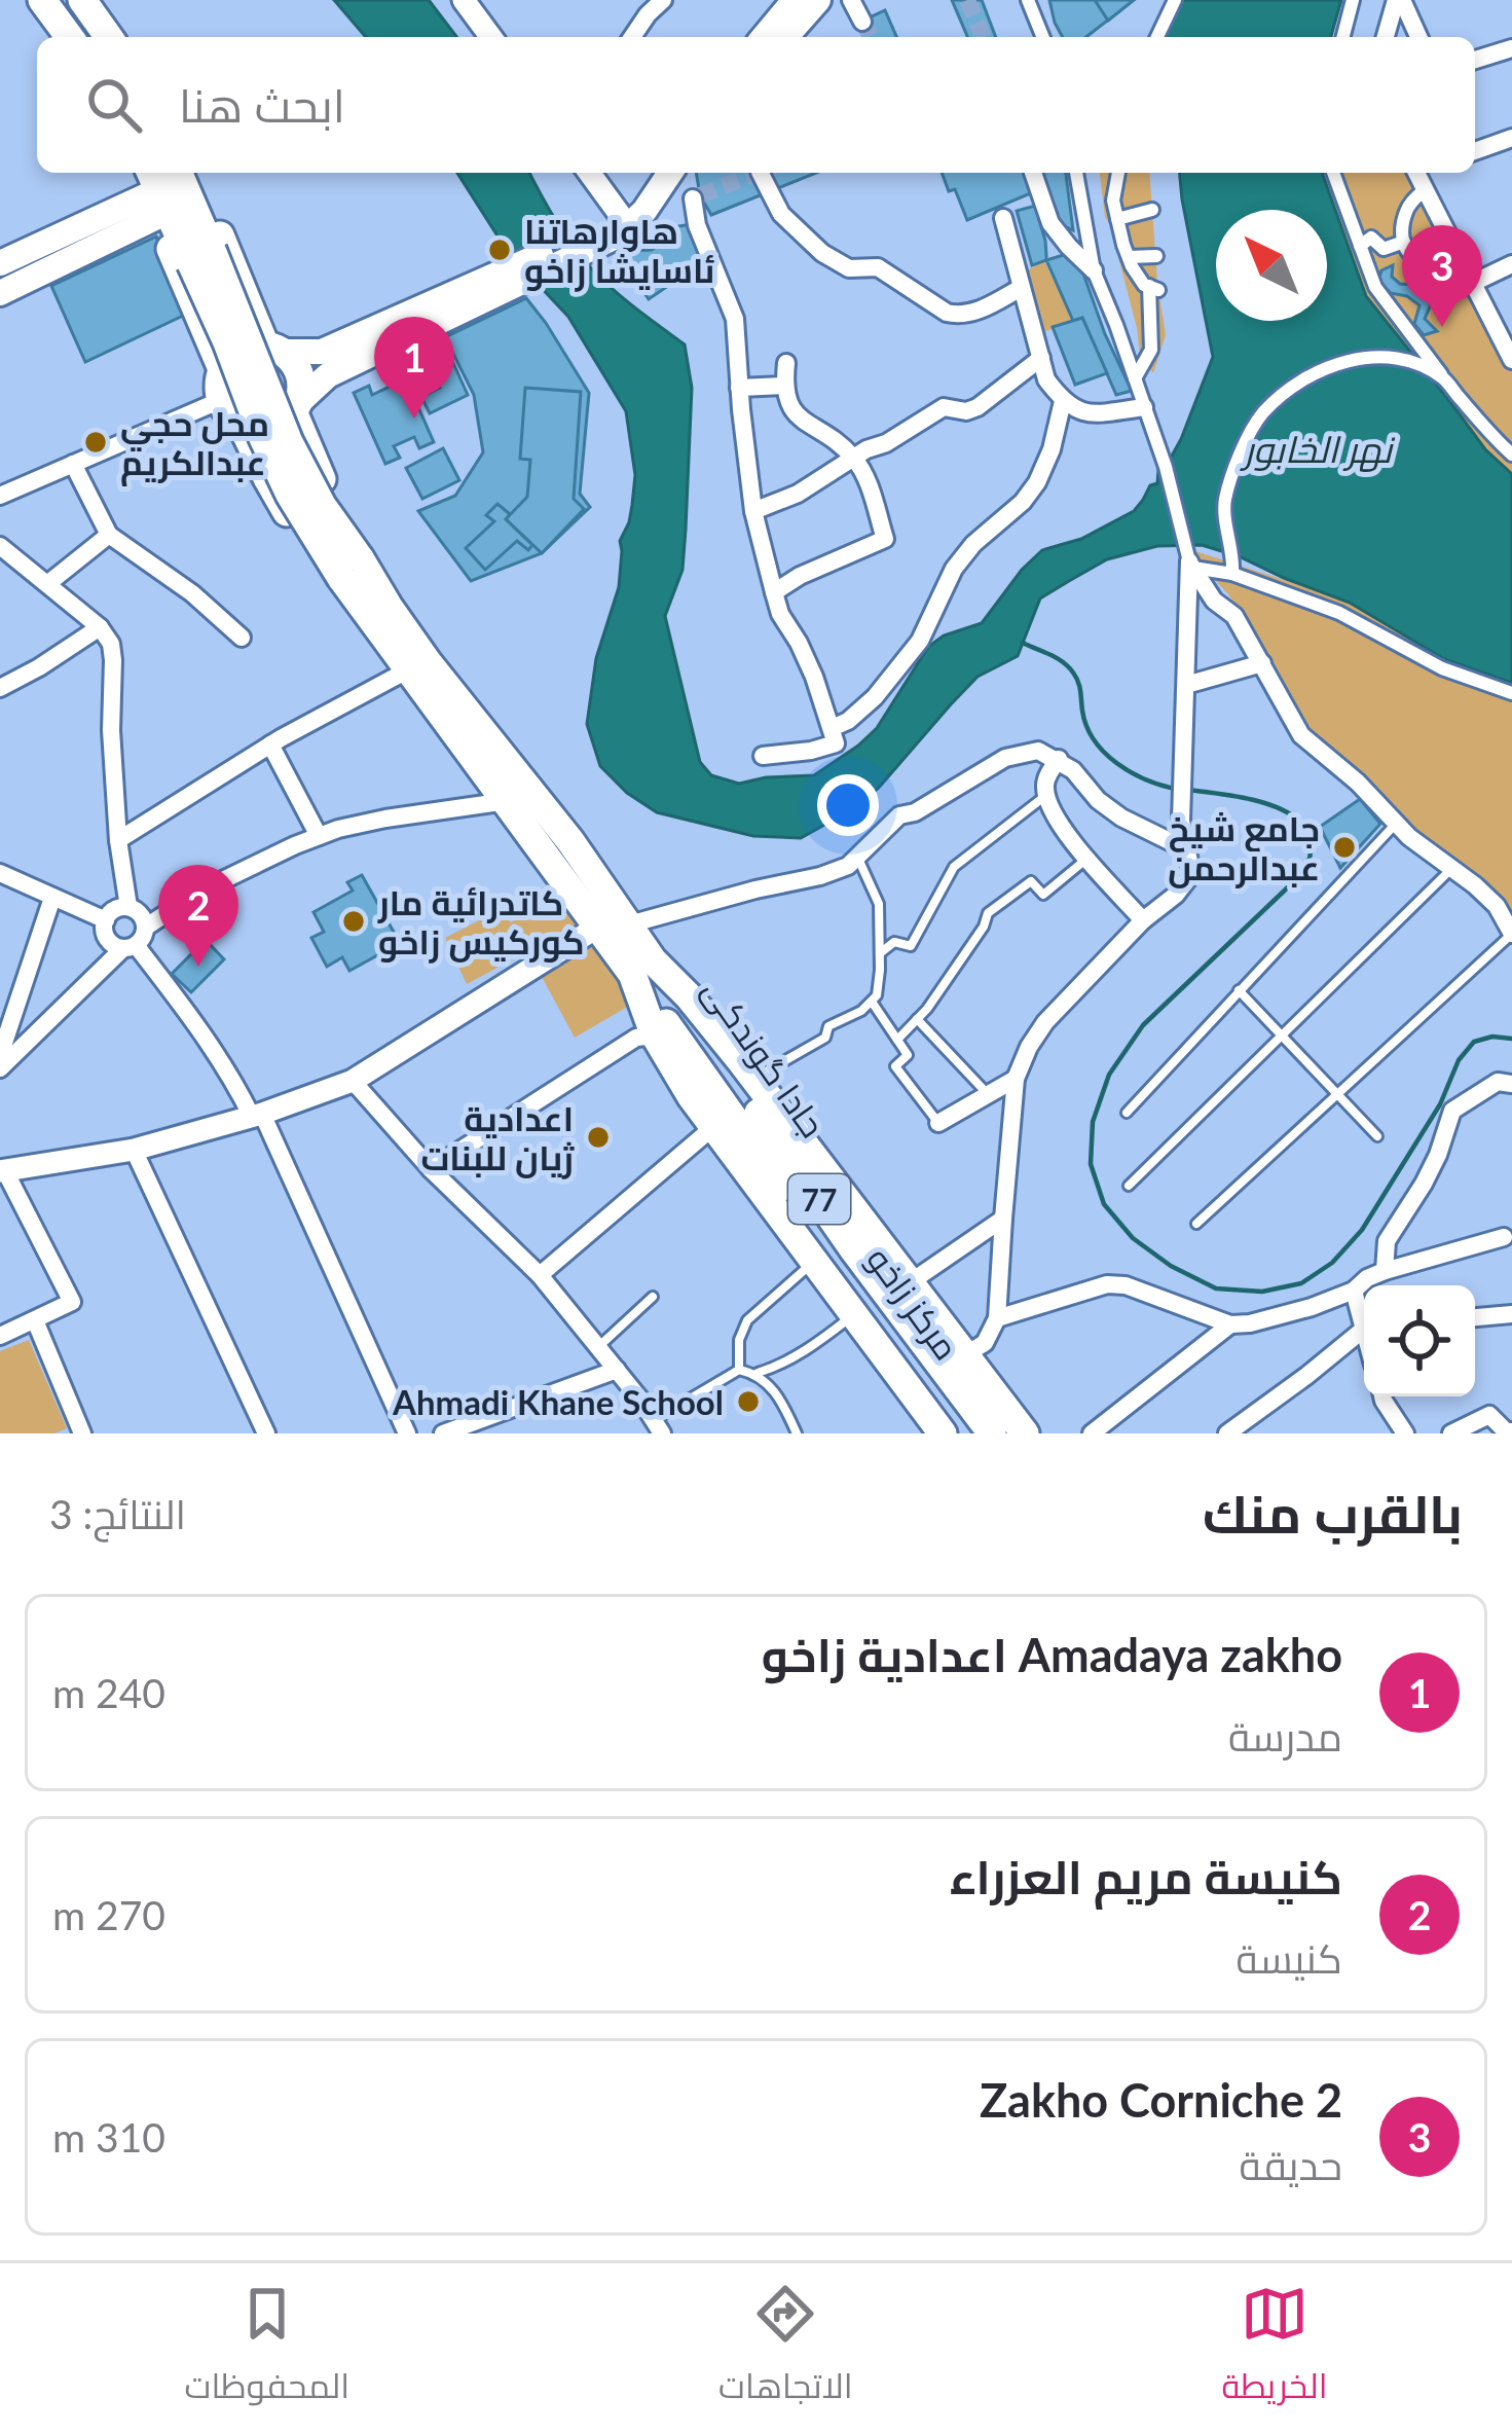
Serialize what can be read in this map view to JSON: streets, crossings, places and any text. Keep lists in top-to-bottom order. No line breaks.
{"streets":{"main road":["جادا گوندکی","77","مركز زاخو"]},"crossings":[["جادا گوندکی","77"],["جادا گوندکی","مركز زاخو"],["77","مركز زاخو"]],"water":["نهر الخابور"],"places":["هاوارهاتنا ئاسایشا زاخو","محل حجي عبدالكريم","جامع شيخ عبدالرحمن","كاتدرائية مار كوركيس زاخو","اعدادية ژیان للبنات","Ahmadi Khane School"],"north":"top left","page":{"search":"ابحث هنا","pins":["3","1","2"],"heading":["بالقرب منك","النتائج: 3"],"list":[{"mark":"1","name":"Amadaya zakho اعدادية زاخو","note":"مدرسة","value":"240 m"},{"mark":"2","name":"كنيسة مريم العزراء","note":"كنيسة","value":"270 m"},{"mark":"3","name":"Zakho Corniche 2","note":"حديقة","value":"310 m"}],"nav":["الخريطة","الاتجاهات","المحفوظات"]}}
